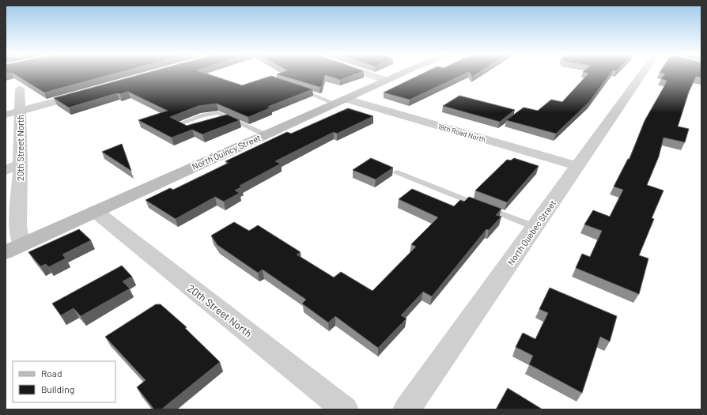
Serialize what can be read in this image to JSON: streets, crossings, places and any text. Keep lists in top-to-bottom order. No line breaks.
{"streets":{"main road":["North Quincy Street"],"street":["18th Road North","20th Street North","North Quebec Street"]},"crossings":[["18th Road North","North Quincy Street"],["18th Road North","North Quebec Street"],["20th Street North","North Quincy Street"]],"legend":["Road","Building"]}
